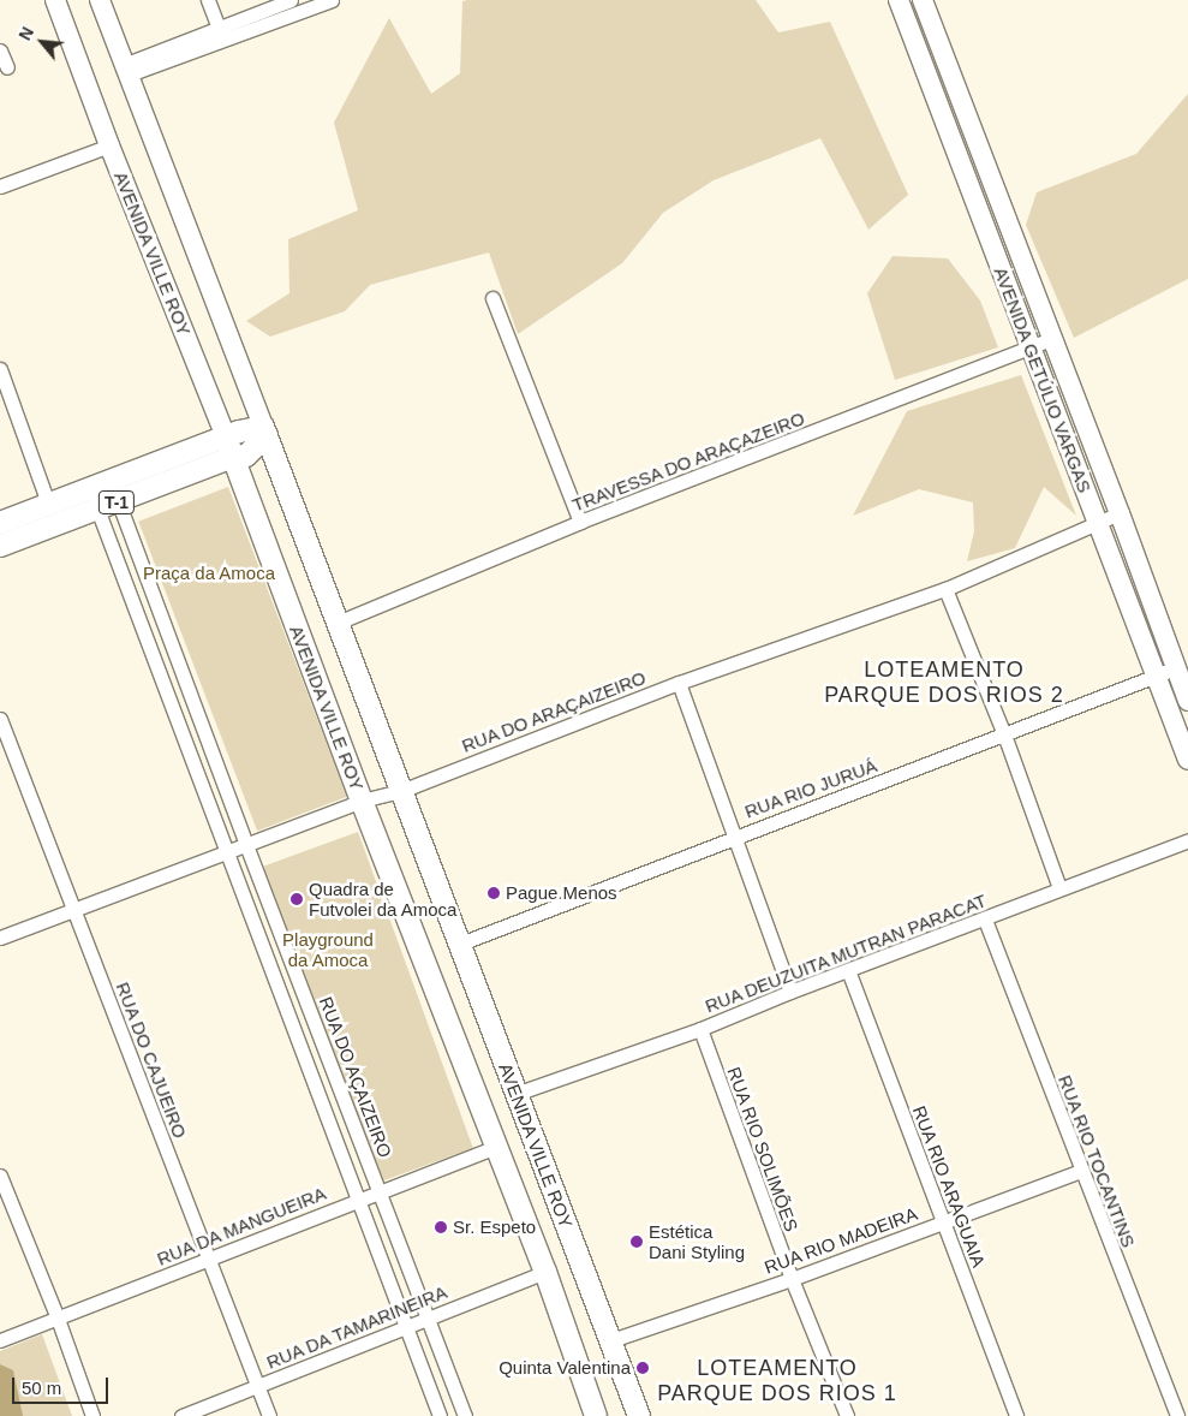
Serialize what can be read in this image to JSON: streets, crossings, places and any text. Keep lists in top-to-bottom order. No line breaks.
{"streets":{"main road":["AVENIDA VILLE ROY","AVENIDA GETÚLIO VARGAS","T-1"],"street":["TRAVESSA DO ARAÇAZEIRO","RUA DO ARAÇAIZEIRO","RUA RIO JURUÁ","RUA DEUZUITA MUTRAN PARACAT","RUA DO CAJUEIRO","RUA DO AÇAIZEIRO","RUA RIO SOLIMÕES","RUA RIO TOCANTINS","RUA RIO ARAGUAIA","RUA DA MANGUEIRA","RUA RIO MADEIRA","RUA DA TAMARINEIRA"]},"crossings":[["AVENIDA VILLE ROY","TRAVESSA DO ARAÇAZEIRO"],["AVENIDA VILLE ROY","T-1"],["AVENIDA VILLE ROY","RUA DO ARAÇAIZEIRO"],["AVENIDA VILLE ROY","RUA RIO JURUÁ"],["AVENIDA VILLE ROY","RUA DEUZUITA MUTRAN PARACAT"],["AVENIDA VILLE ROY","RUA DA MANGUEIRA"],["AVENIDA VILLE ROY","RUA RIO MADEIRA"],["AVENIDA VILLE ROY","RUA DA TAMARINEIRA"],["AVENIDA GETÚLIO VARGAS","TRAVESSA DO ARAÇAZEIRO"],["AVENIDA GETÚLIO VARGAS","RUA DO ARAÇAIZEIRO"],["AVENIDA GETÚLIO VARGAS","RUA RIO JURUÁ"],["T-1","RUA DO AÇAIZEIRO"],["RUA DO ARAÇAIZEIRO","RUA DO CAJUEIRO"],["RUA DO ARAÇAIZEIRO","RUA DO AÇAIZEIRO"],["RUA DEUZUITA MUTRAN PARACAT","RUA RIO SOLIMÕES"],["RUA DEUZUITA MUTRAN PARACAT","RUA RIO TOCANTINS"],["RUA DEUZUITA MUTRAN PARACAT","RUA RIO ARAGUAIA"],["RUA DO CAJUEIRO","RUA DA MANGUEIRA"],["RUA DO CAJUEIRO","RUA DA TAMARINEIRA"],["RUA DO AÇAIZEIRO","RUA DA MANGUEIRA"],["RUA DO AÇAIZEIRO","RUA DA TAMARINEIRA"],["RUA RIO SOLIMÕES","RUA RIO MADEIRA"],["RUA RIO TOCANTINS","RUA RIO MADEIRA"],["RUA RIO ARAGUAIA","RUA RIO MADEIRA"]],"districts":["LOTEAMENTO PARQUE DOS RIOS 2","LOTEAMENTO PARQUE DOS RIOS 1"],"parks":["Praça da Amoca","Playground da Amoca"],"places":["Pague Menos","Quadra de Futvolei da Amoca","Sr. Espeto","Estética Dani Styling","Quinta Valentina"],"scale_bar":"50 m","north":"top left"}
